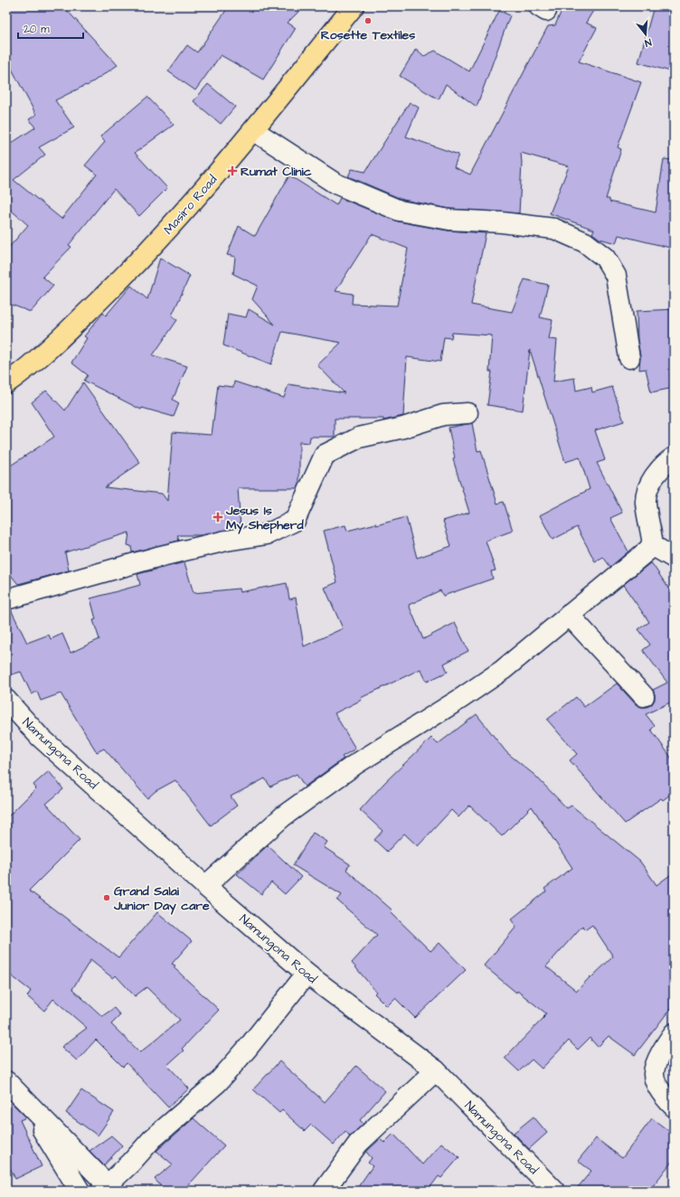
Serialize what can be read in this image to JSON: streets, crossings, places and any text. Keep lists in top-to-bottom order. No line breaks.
{"streets":{"main road":["Masiro Road"],"street":["Namungona Road"]},"places":{"other":["Rosette Textiles","Grand Salai Junior Day care"],"health":["Rumat Clinic","Jesus Is My Shepherd"]},"scale_bar":"20 m","north":"bottom"}
